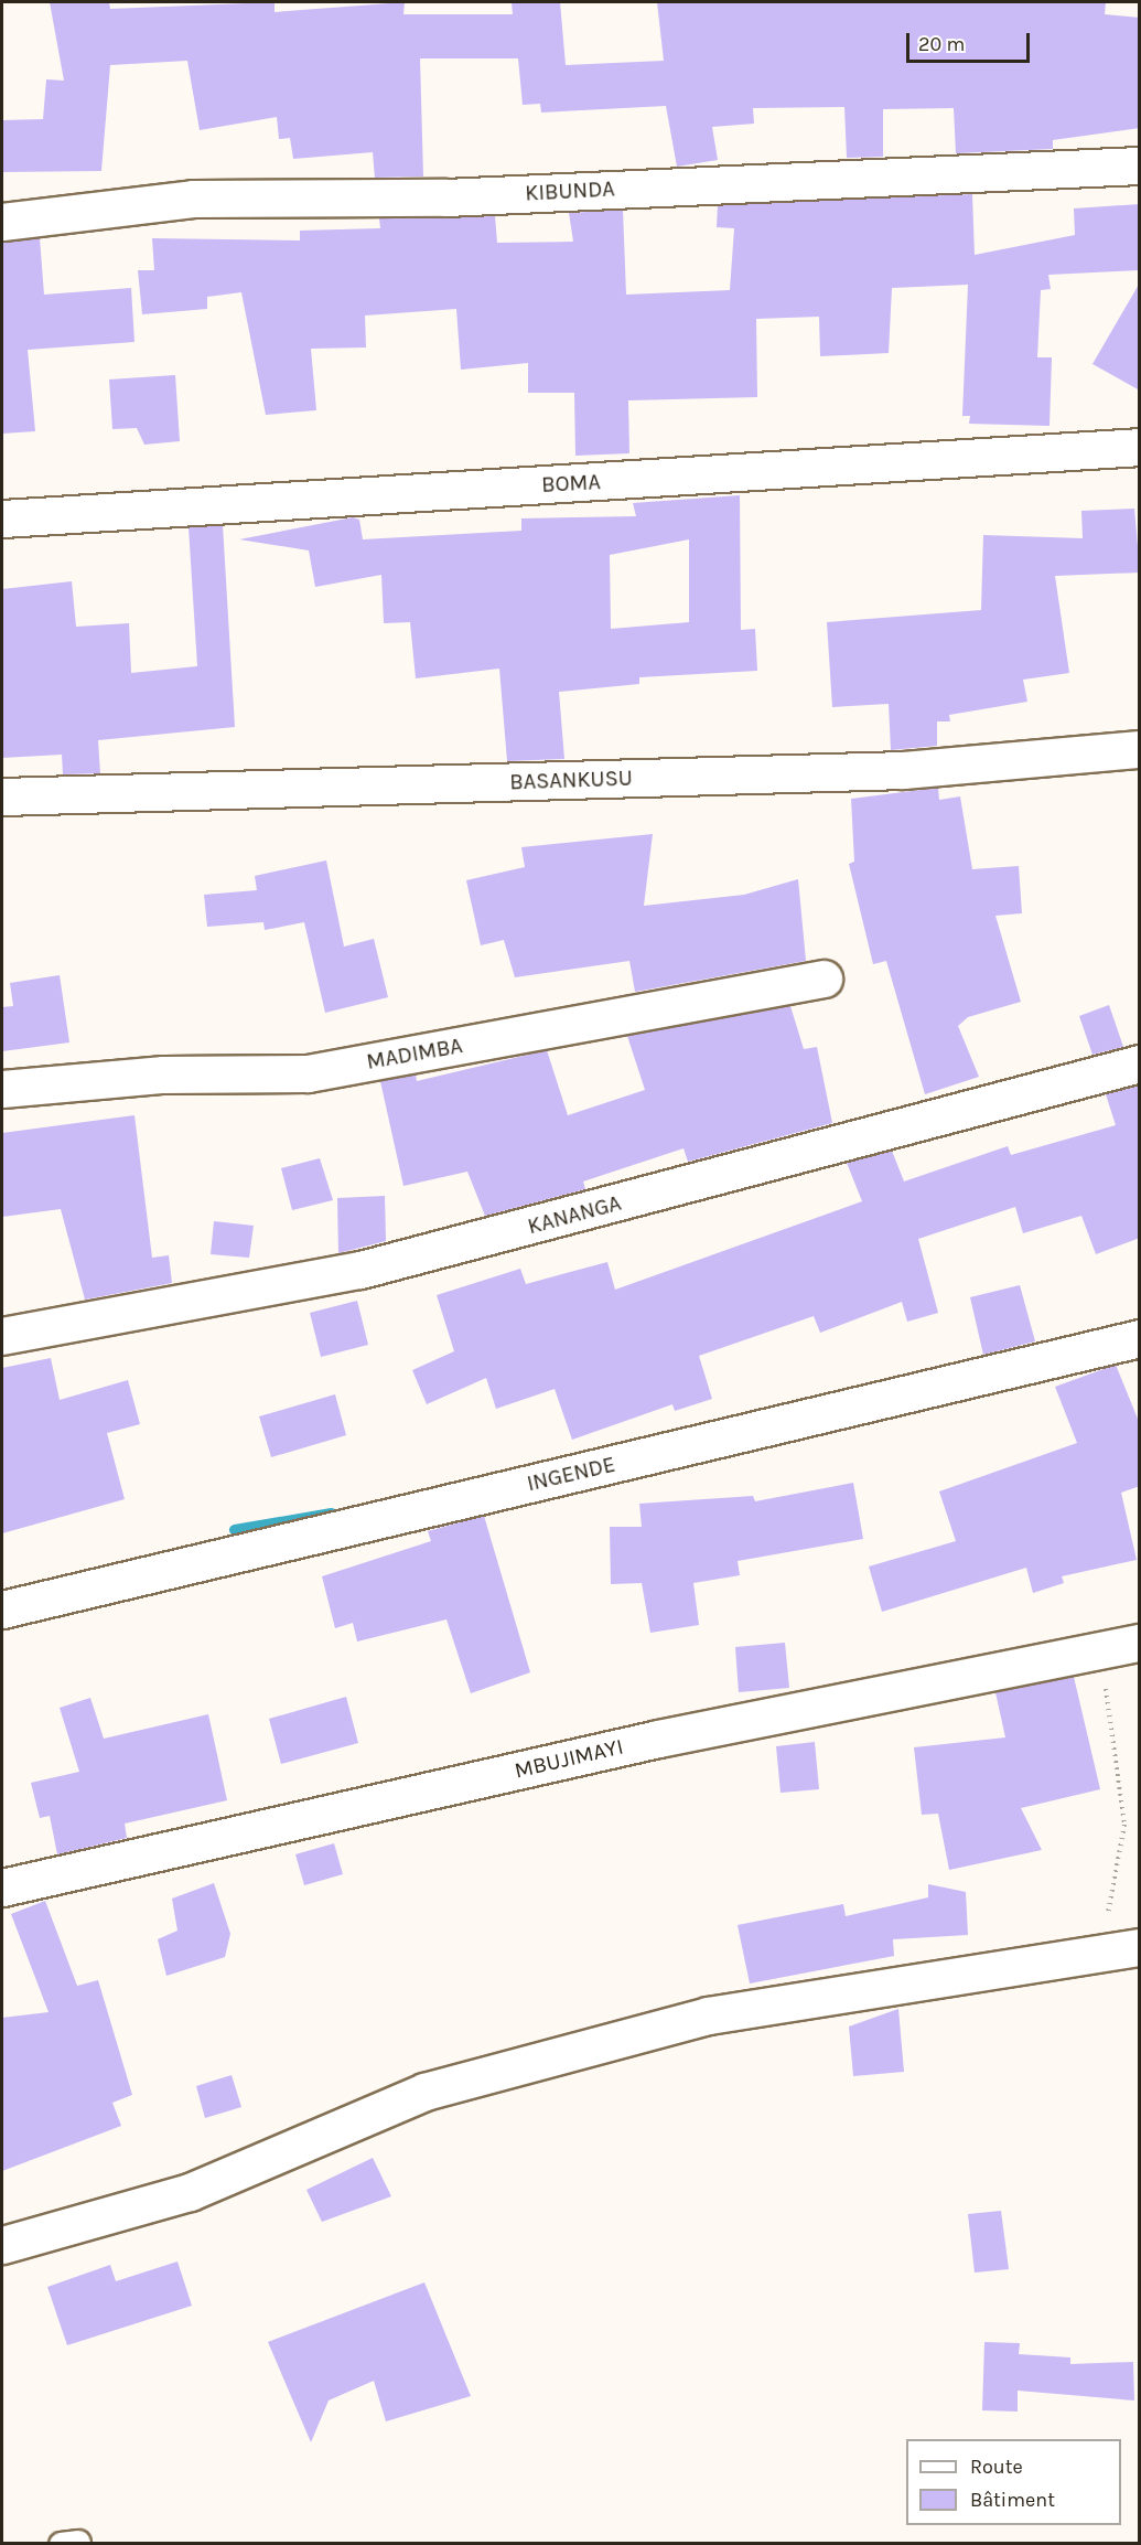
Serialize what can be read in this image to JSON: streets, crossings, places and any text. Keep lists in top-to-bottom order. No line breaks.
{"streets":{"street":["KIBUNDA","BOMA","BASANKUSU","MADIMBA","KANANGA","INGENDE","MBUJIMAYI"]},"legend":["Route","Bâtiment"],"scale_bar":"20 m"}
